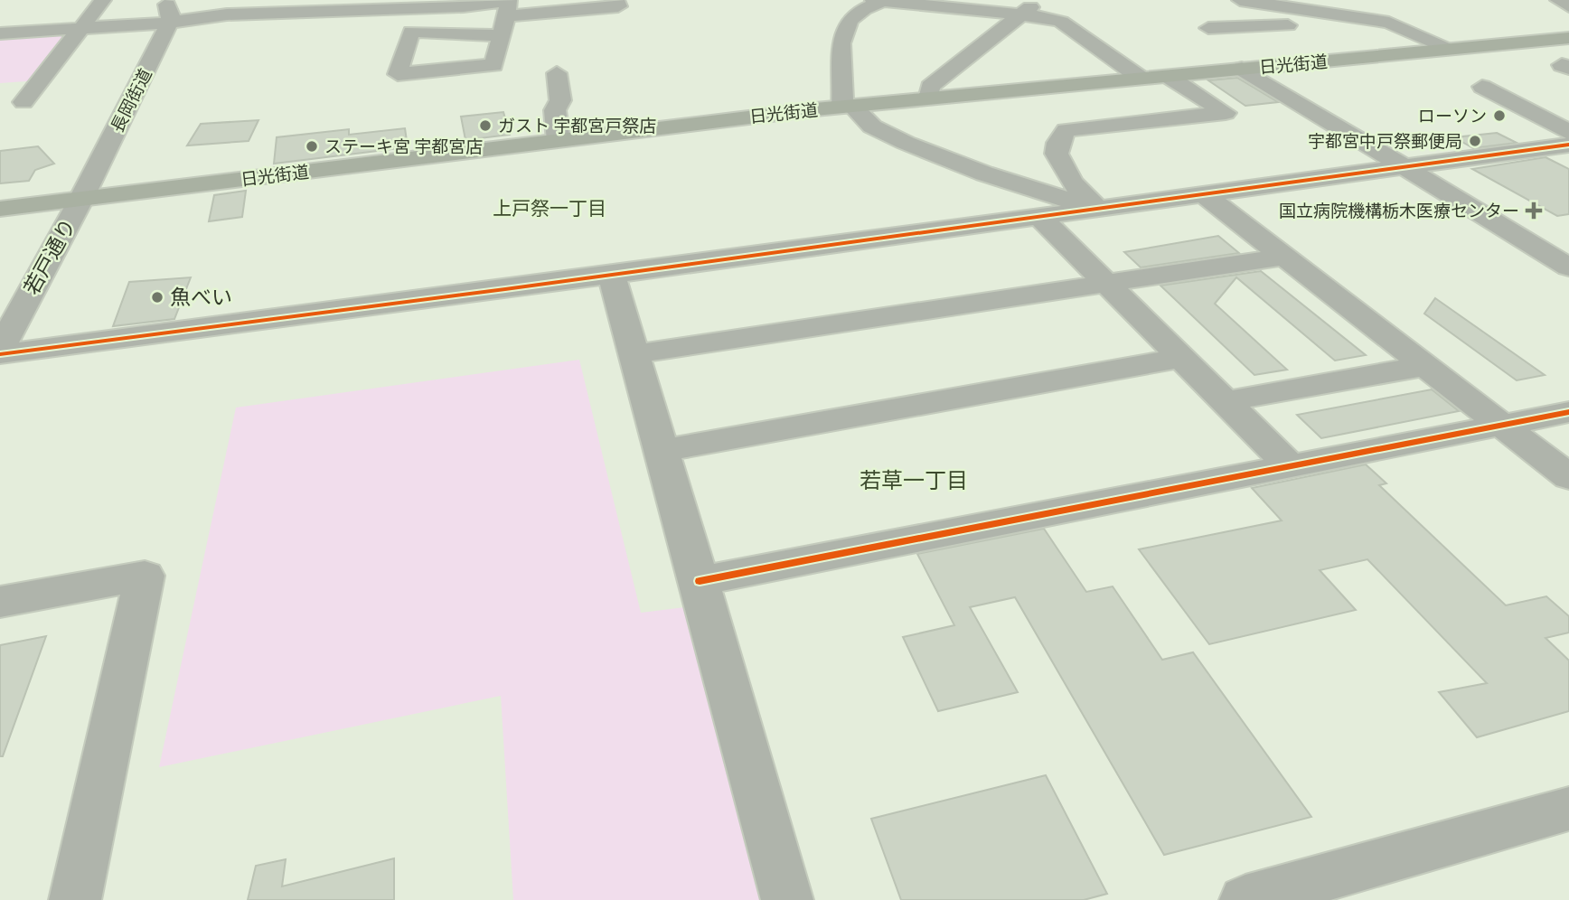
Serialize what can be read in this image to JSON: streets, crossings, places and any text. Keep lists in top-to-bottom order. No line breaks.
{"streets":{"highway":["日光街道"],"street":["長岡街道","若戸通り"]},"crossings":[["日光街道","長岡街道"],["日光街道","若戸通り"],["長岡街道","若戸通り"]],"districts":["上戸祭一丁目","若草一丁目"],"places":{"other":["ローソン","ガスト 宇都宮戸祭店","宇都宮中戸祭郵便局","ステーキ宮 宇都宮店","魚べい"],"health":["国立病院機構栃木医療センター"]}}
